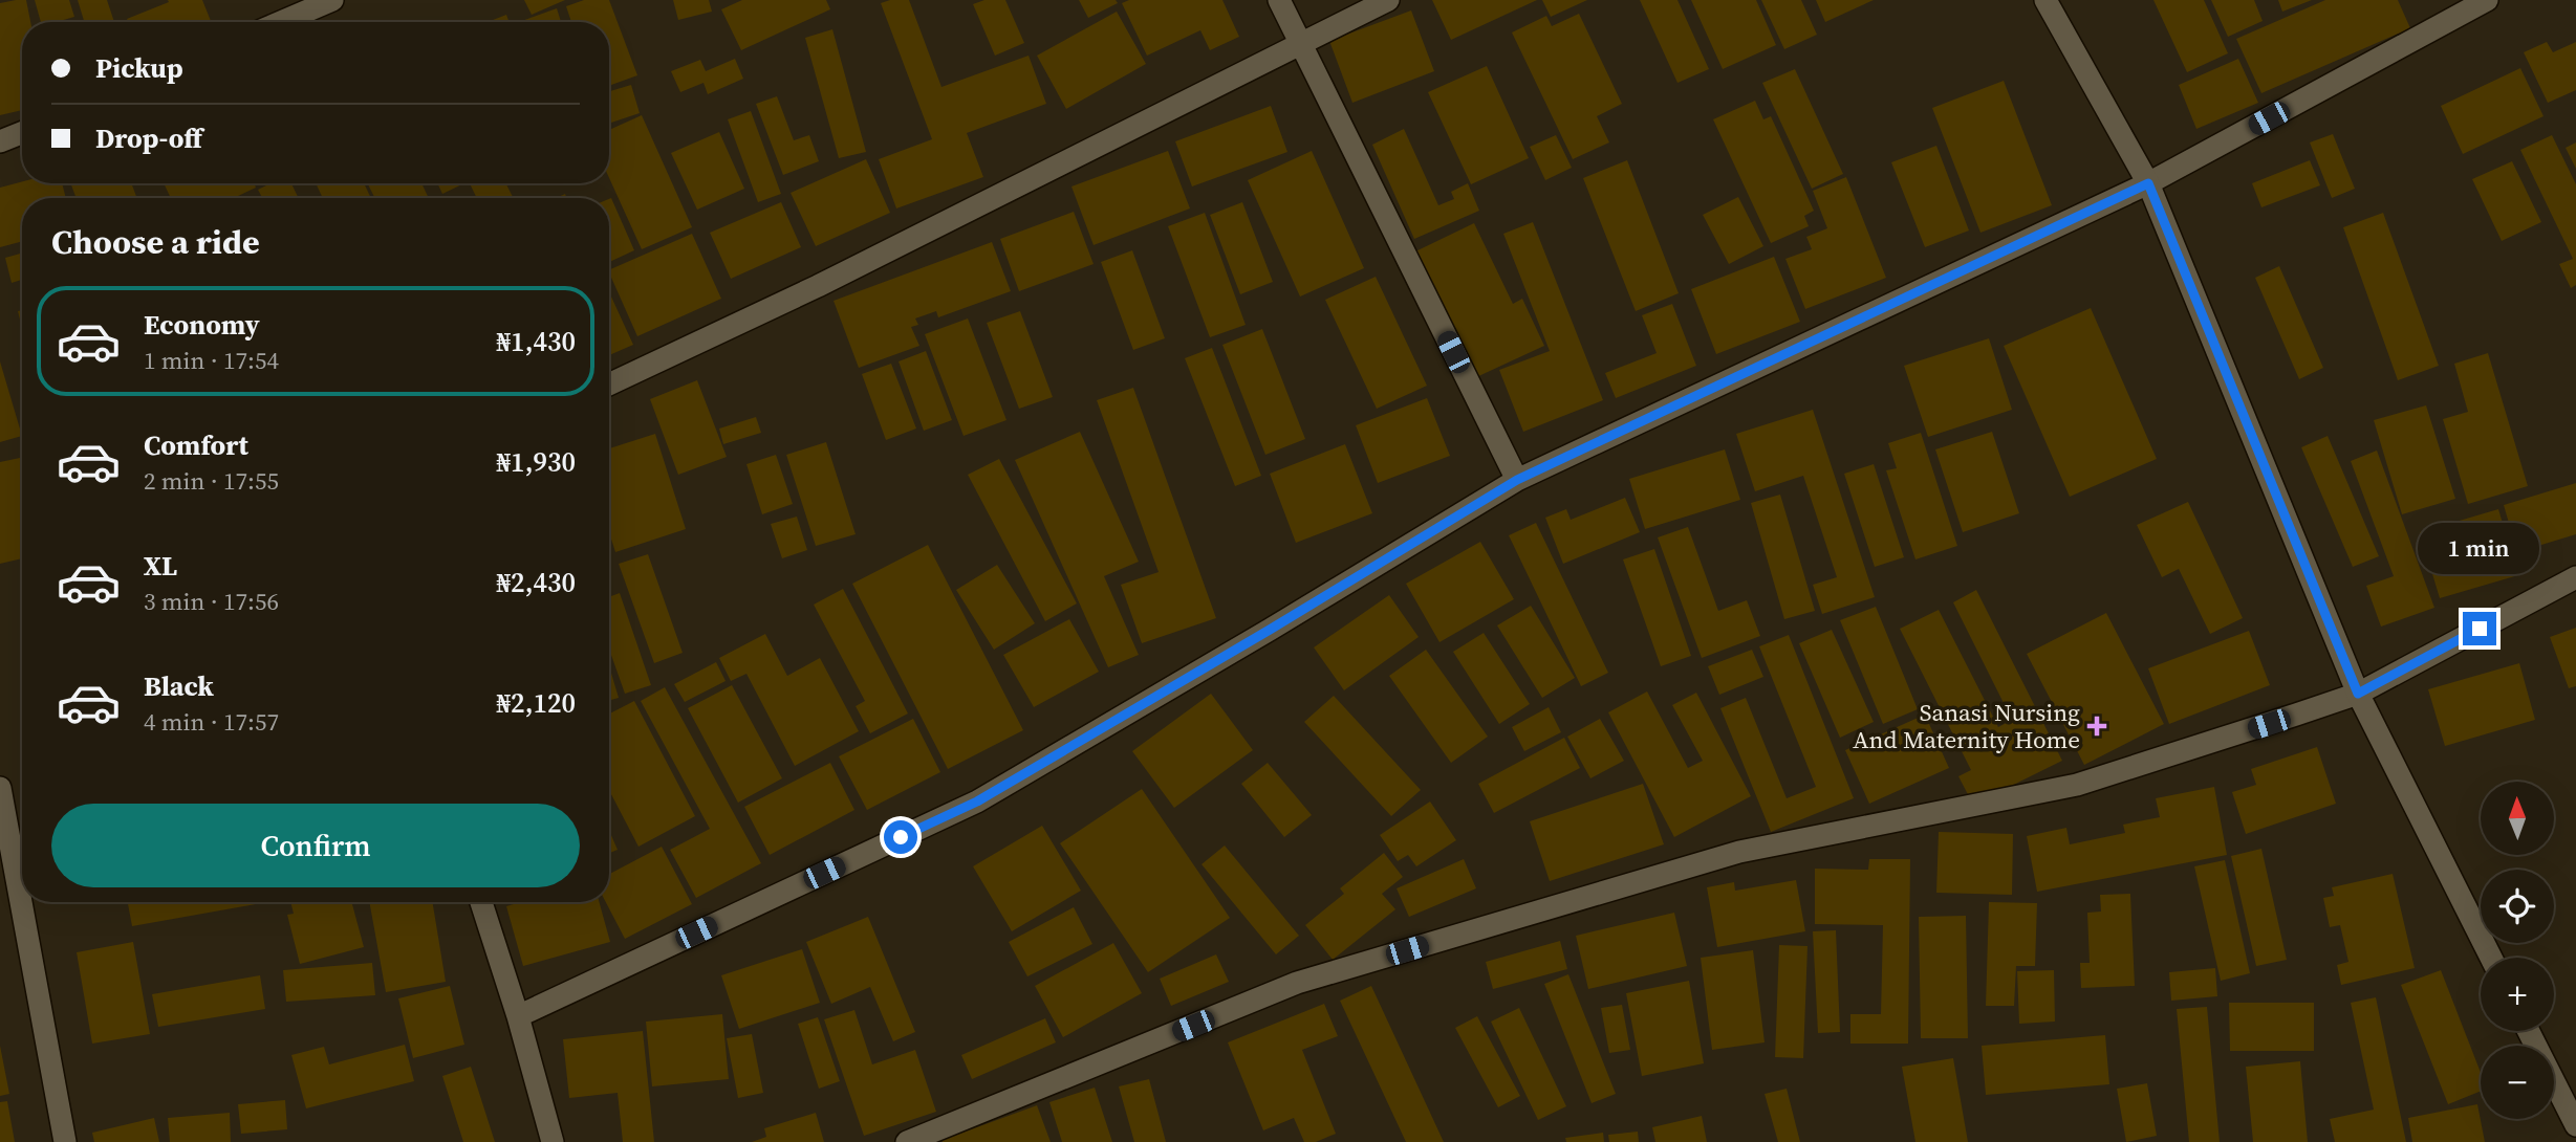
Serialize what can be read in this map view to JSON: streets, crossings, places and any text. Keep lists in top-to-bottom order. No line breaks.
{"places":{"health":["Sanasi Nursing And Maternity Home"]},"north":"top","page":{"banner":["Pickup","Drop-off"],"heading":"Choose a ride","list":[{"name":"Economy","note":"1 min · 17:54","value":"₦1,430"},{"name":"Comfort","note":"2 min · 17:55","value":"₦1,930"},{"name":"XL","note":"3 min · 17:56","value":"₦2,430"},{"name":"Black","note":"4 min · 17:57","value":"₦2,120"}],"bubble":"1 min","map_buttons":["+","−"],"buttons":"Confirm"}}
